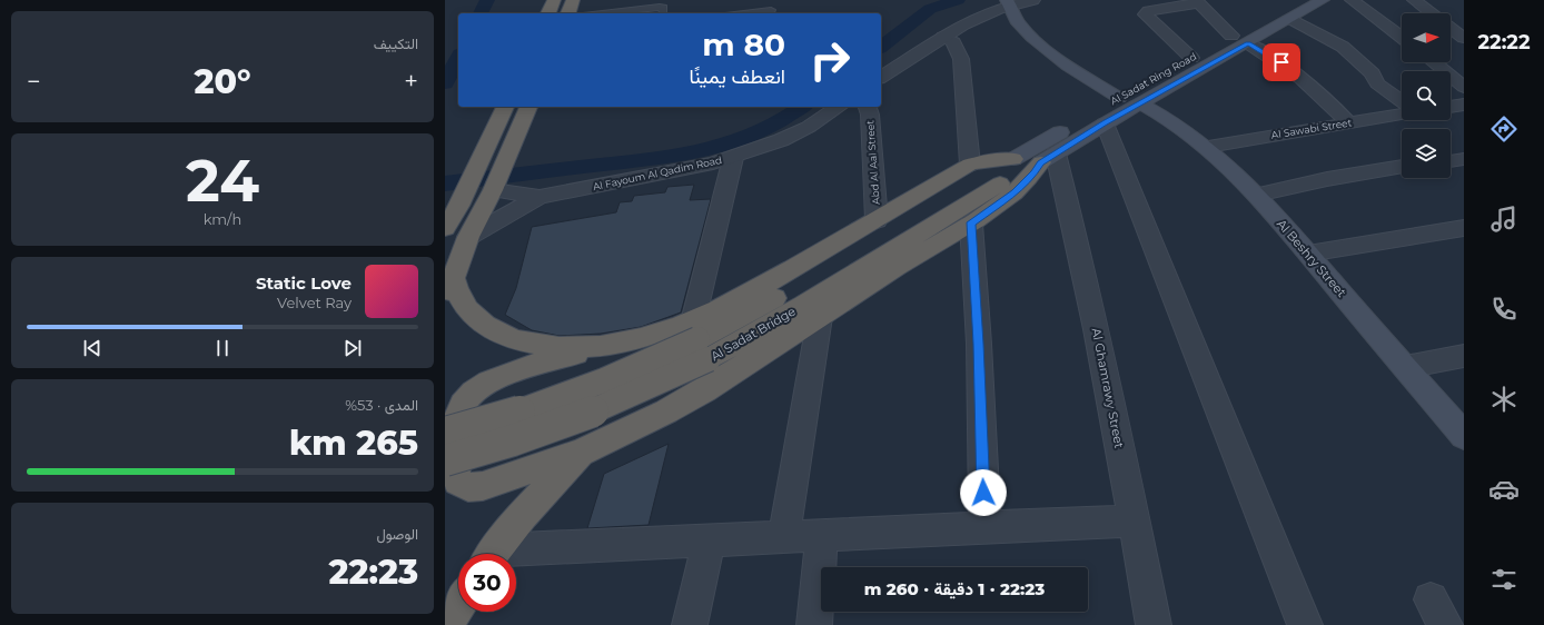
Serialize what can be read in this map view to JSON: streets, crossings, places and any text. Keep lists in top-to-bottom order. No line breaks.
{"streets":{"highway":["Al Sadat Bridge"],"main road":["Al Sadat Ring Road","Al Beshry Street"],"street":["Al Sawabi Street","Abd Al Aal Street","Al Fayoum Al Qadim Road","Al Ghamrawy Street"]},"crossings":[["Al Sadat Ring Road","Al Beshry Street"],["Al Sadat Ring Road","Al Sadat Bridge"],["Al Sadat Ring Road","Al Ghamrawy Street"],["Al Sawabi Street","Al Beshry Street"],["Al Sadat Bridge","Al Ghamrawy Street"]],"north":"right","page":{"tabs":"22:22","tile":["التكييف",["24","km/h"],["المدى · 53%","265 km"],["الوصول","22:23"]],"turn":["80 m","انعطف يمينًا"],"heat":["−","20°","+"],"song":["Static Love","Velvet Ray"],"limit":"30","trip":"22:23 · 1 دقيقة · 260 m"}}
